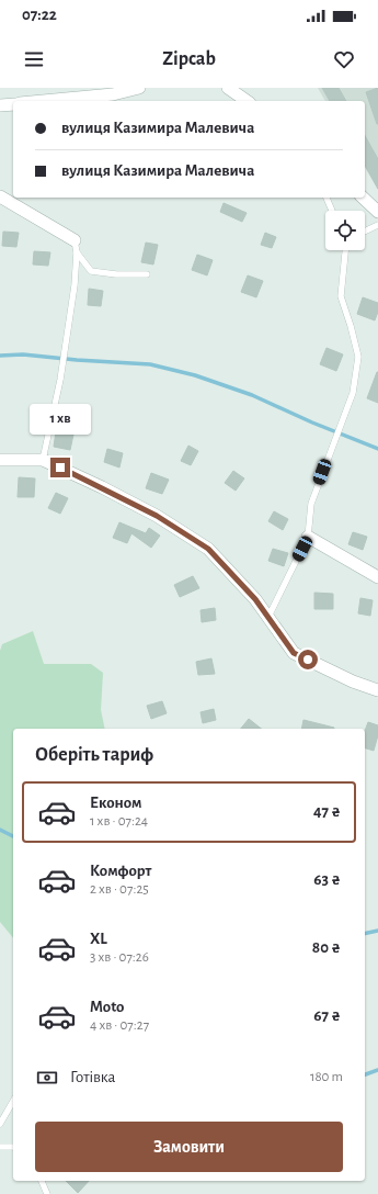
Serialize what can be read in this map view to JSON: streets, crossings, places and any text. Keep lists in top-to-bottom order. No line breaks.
{"page":{"status":"07:22","header":"Zipcab","banner":["вулиця Казимира Малевича","вулиця Казимира Малевича"],"bubble":"1 хв","heading":"Оберіть тариф","list":[{"name":"Економ","note":"1 хв · 07:24","value":"47 ₴"},{"name":"Комфорт","note":"2 хв · 07:25","value":"63 ₴"},{"name":"XL","note":"3 хв · 07:26","value":"80 ₴"},{"name":"Moto","note":"4 хв · 07:27","value":"67 ₴"}],"pay":["Готівка","180 m"],"buttons":"Замовити"}}
